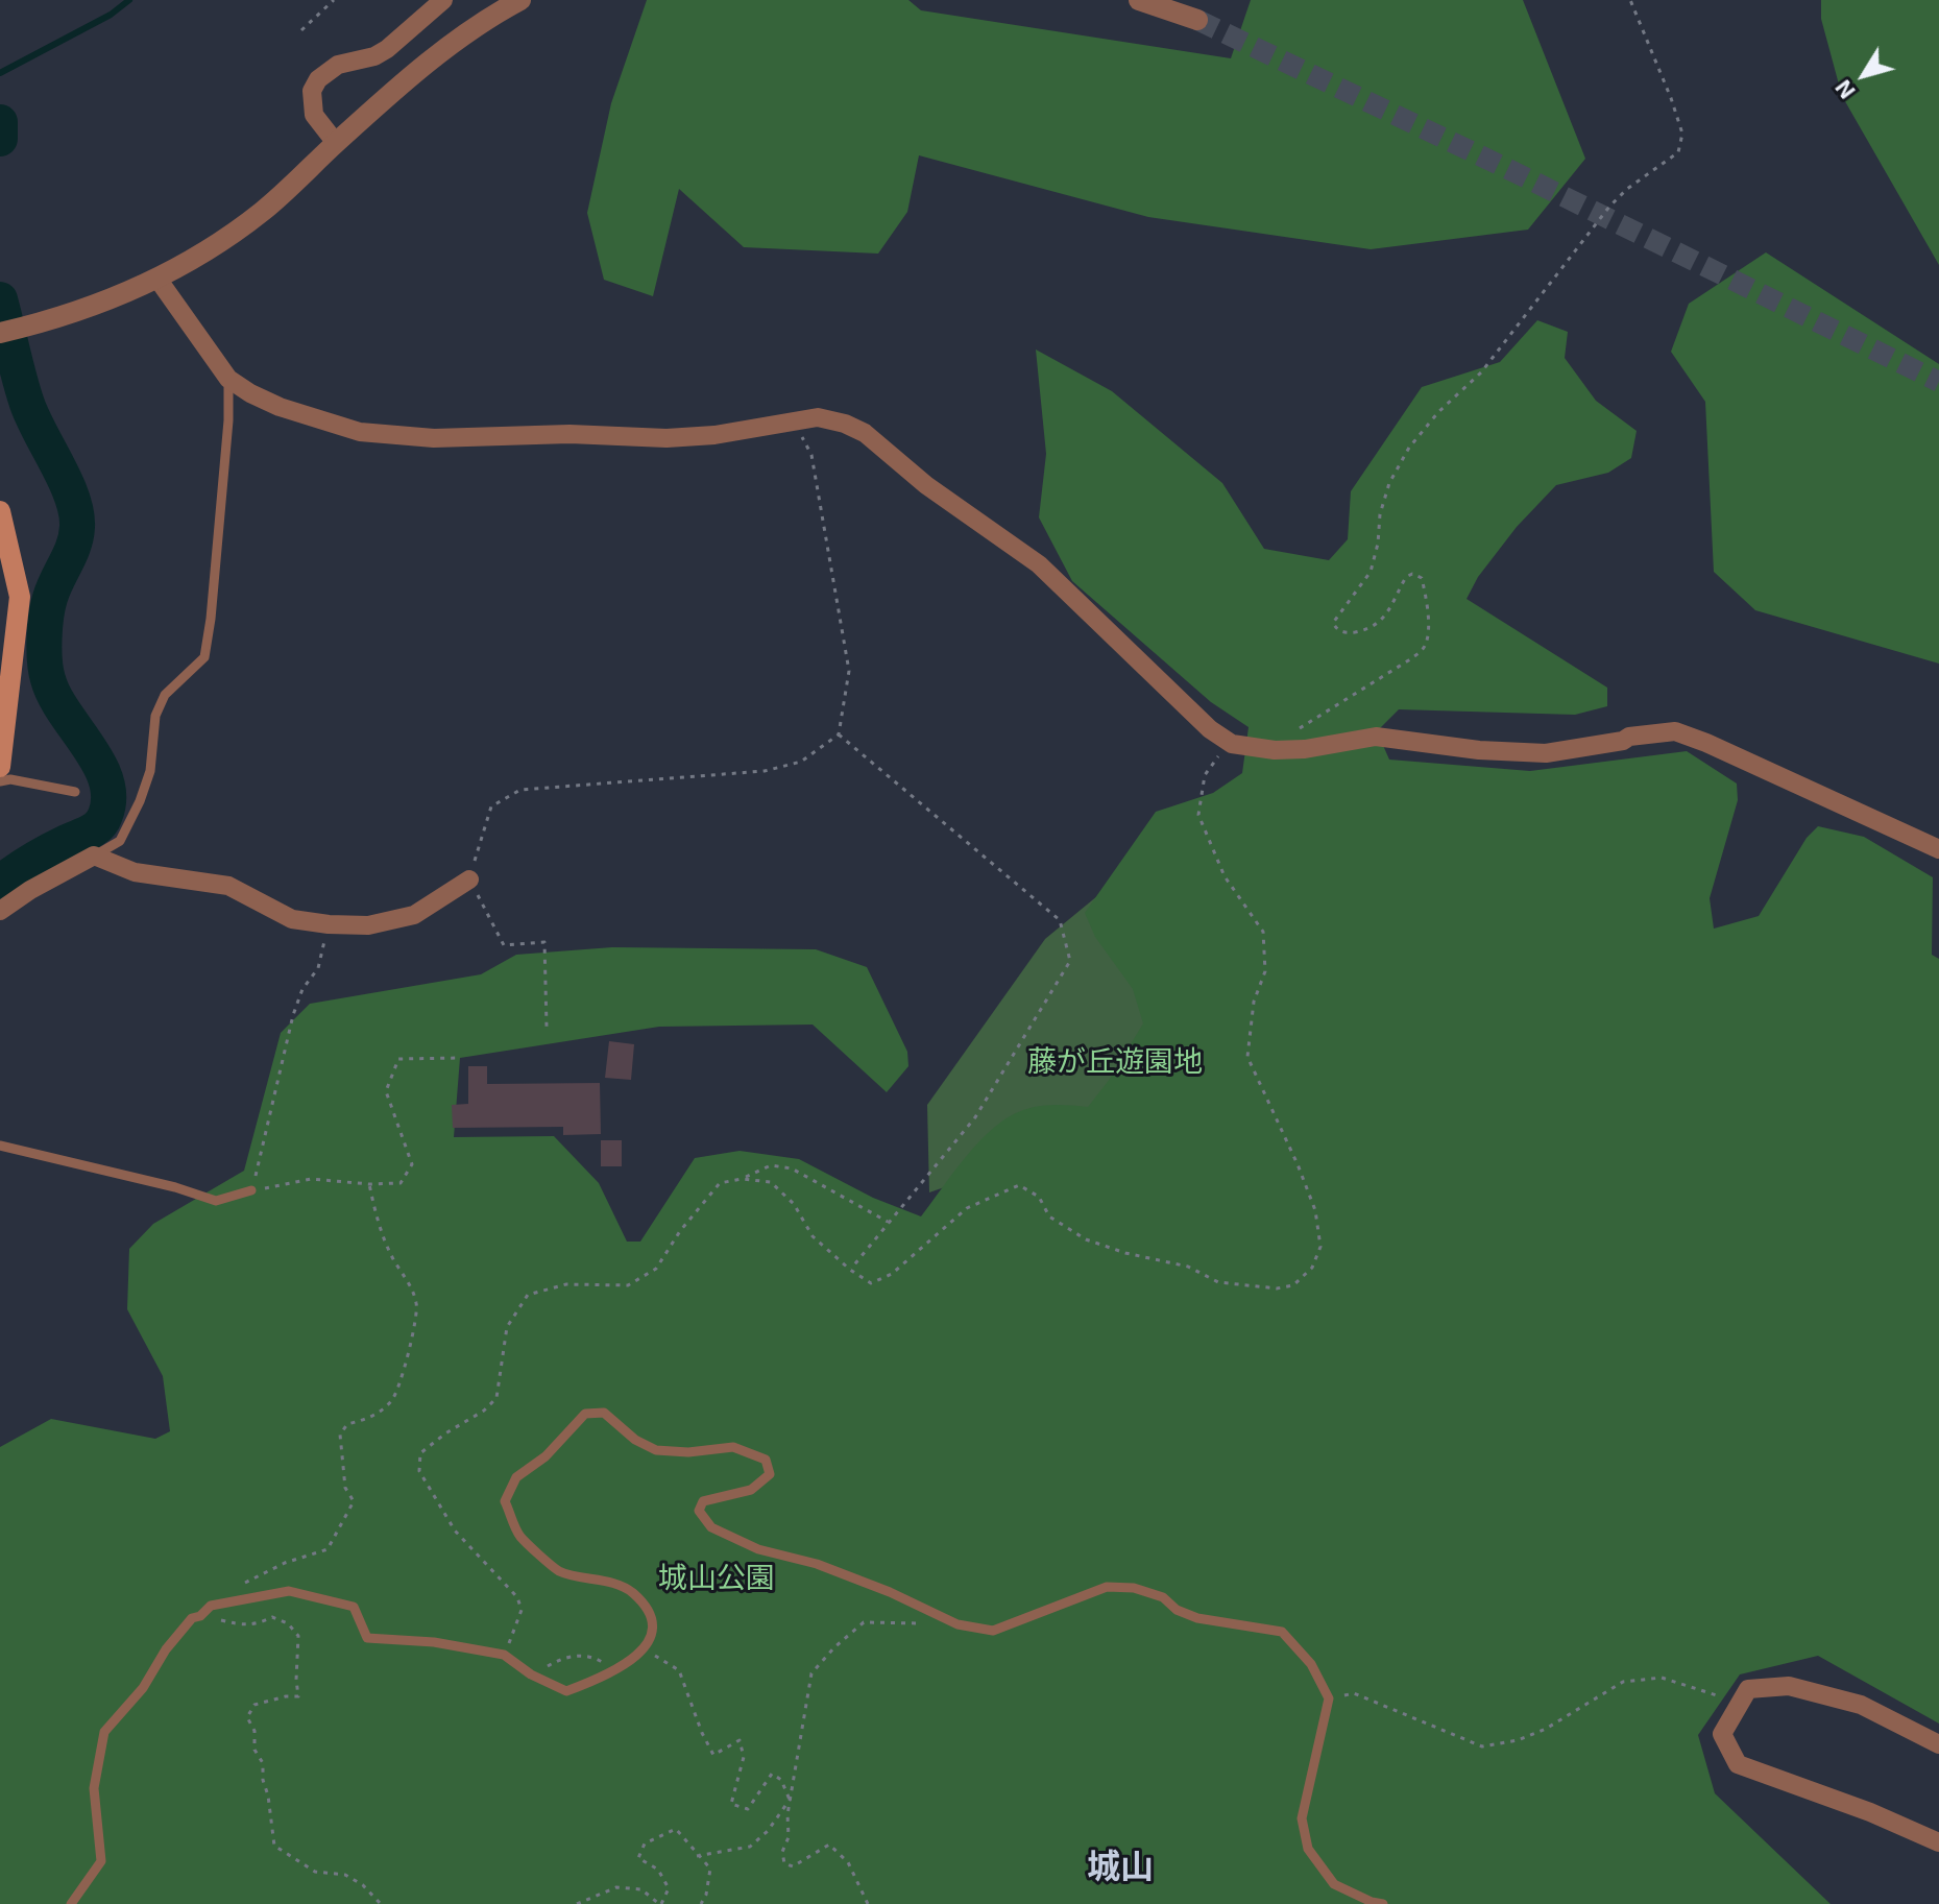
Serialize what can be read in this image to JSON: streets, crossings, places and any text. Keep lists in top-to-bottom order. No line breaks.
{"districts":["城山"],"parks":["藤が丘遊園地","城山公園"],"north":"bottom left"}
